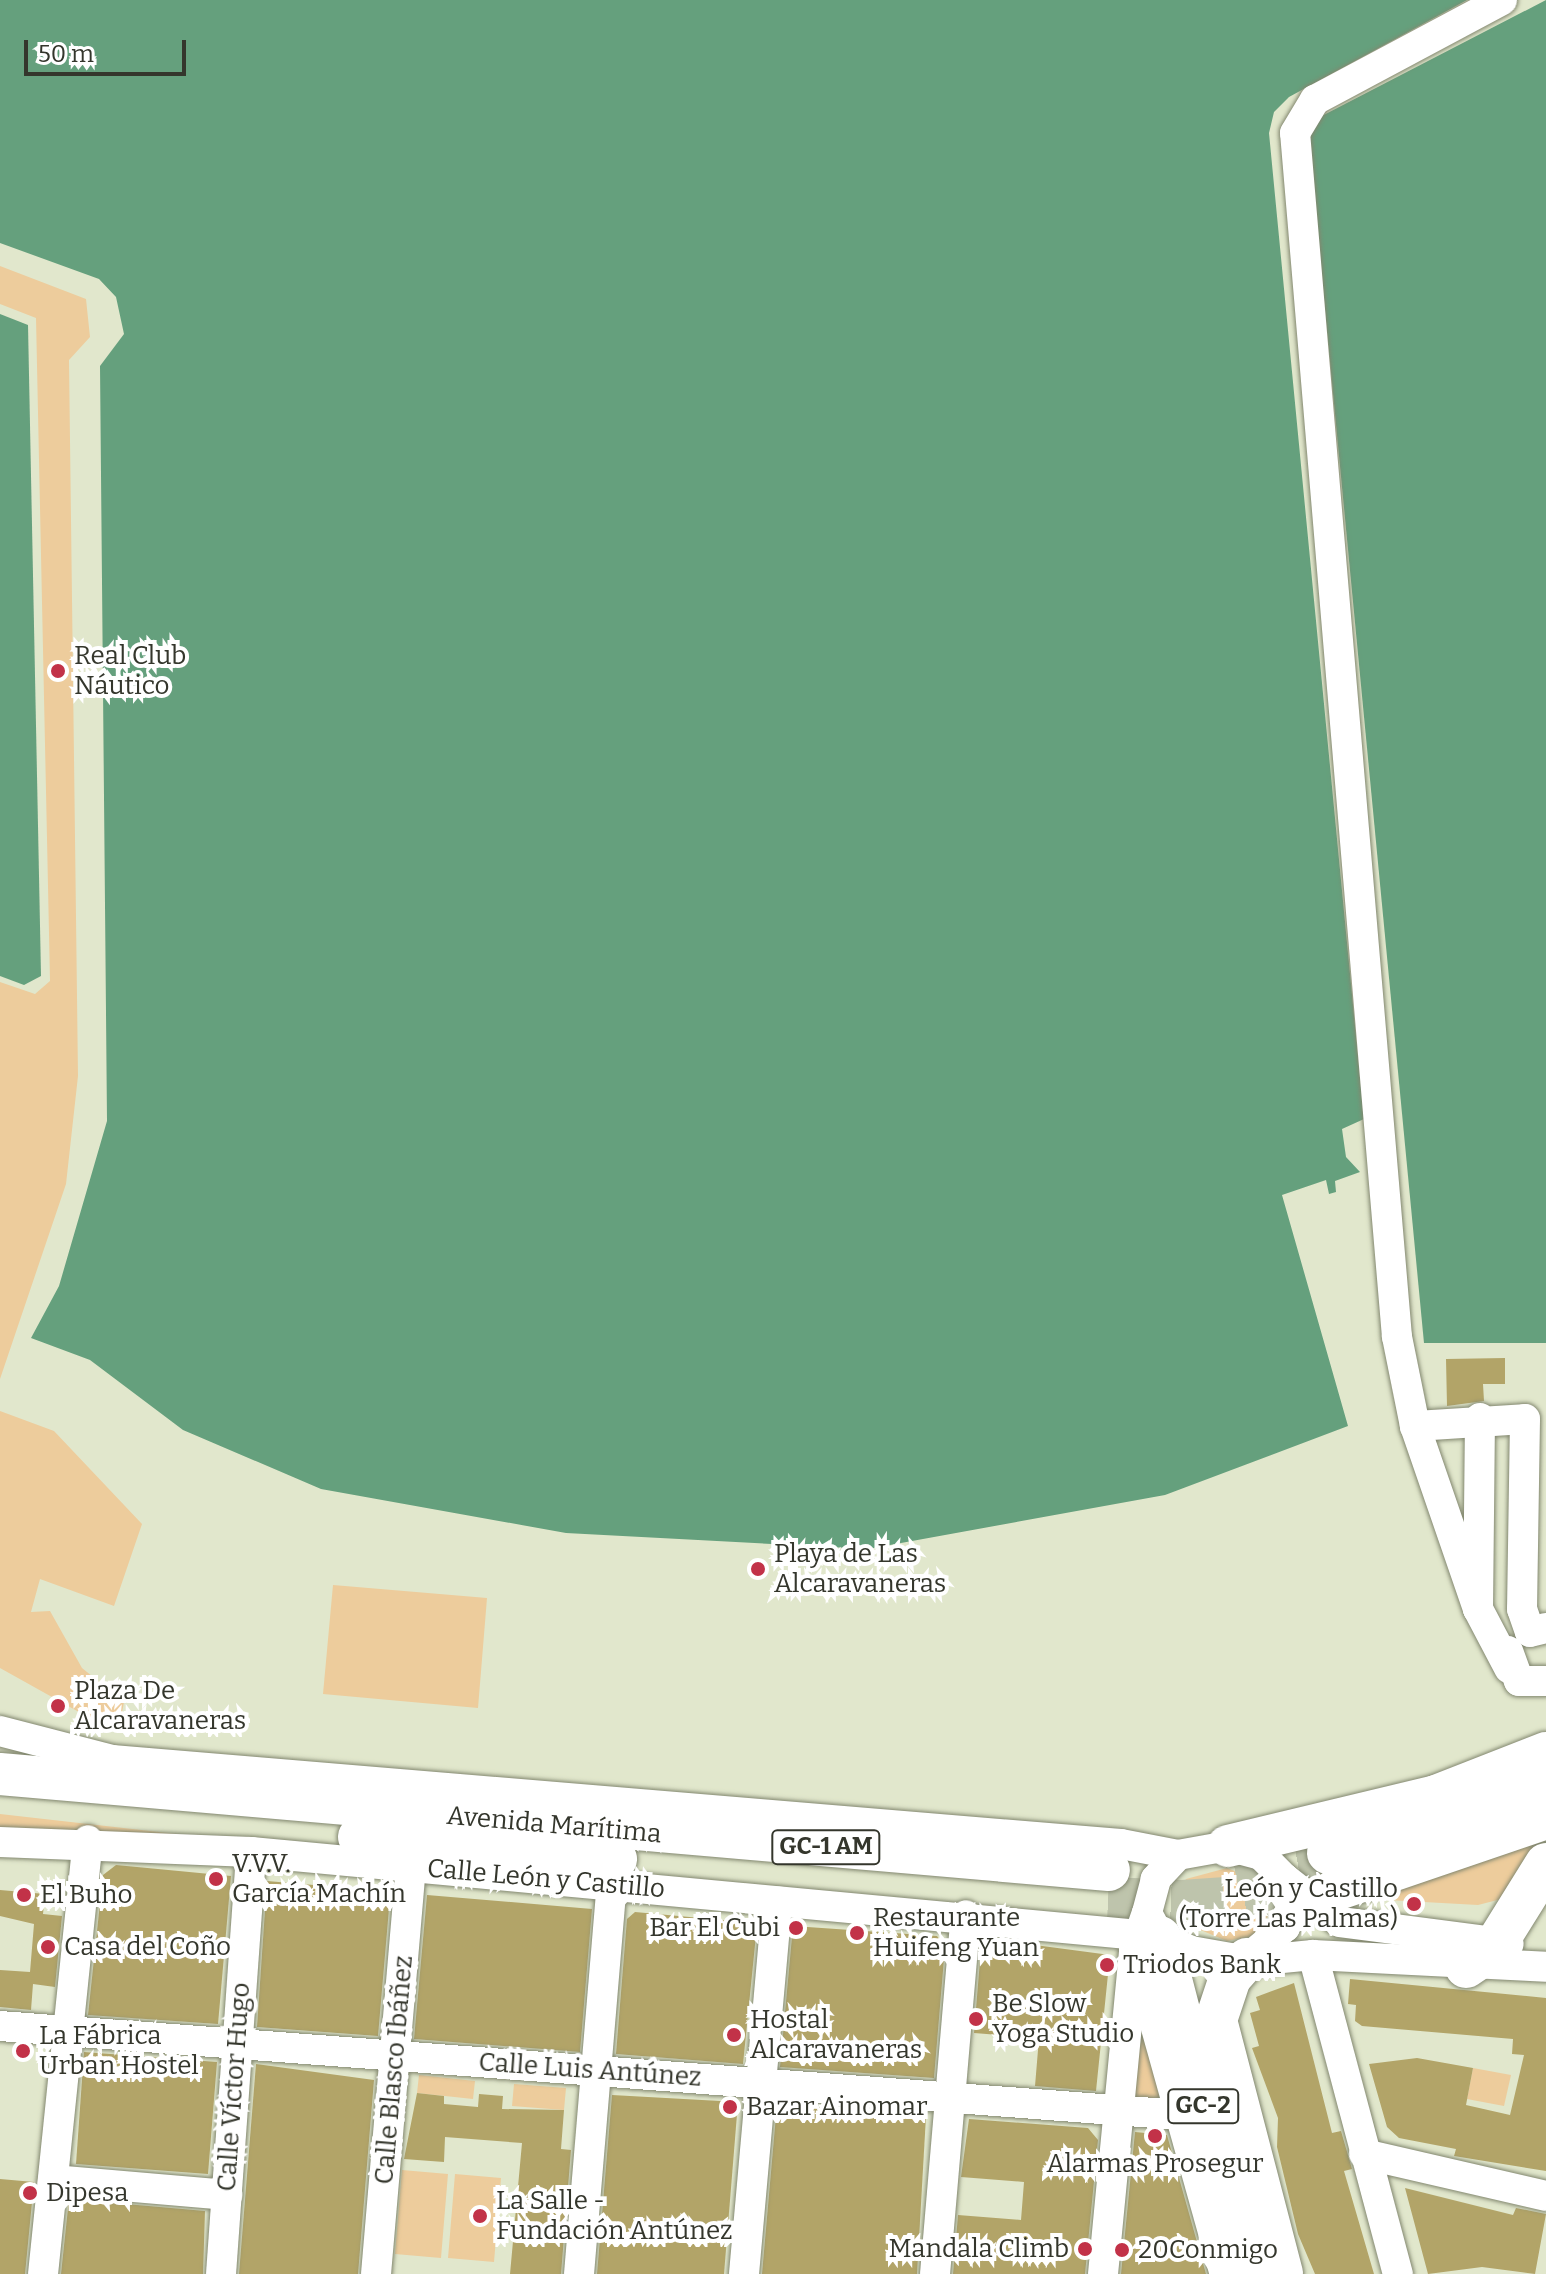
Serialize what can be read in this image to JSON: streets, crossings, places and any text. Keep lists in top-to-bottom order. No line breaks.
{"streets":{"highway":["Avenida Marítima","GC-1 AM","GC-2"],"street":["Calle León y Castillo","Calle Blasco Ibáñez","Calle Luis Antúnez","Calle Víctor Hugo"]},"crossings":[["Avenida Marítima","Calle León y Castillo"],["Avenida Marítima","Calle Blasco Ibáñez"],["Calle León y Castillo","Calle Blasco Ibáñez"],["Calle León y Castillo","Calle Víctor Hugo"],["Calle León y Castillo","GC-2"],["Calle Blasco Ibáñez","Calle Luis Antúnez"],["Calle Luis Antúnez","Calle Víctor Hugo"]],"places":["Real Club Náutico","Playa de Las Alcaravaneras","Plaza De Alcaravaneras","V.V.V. García Machín","El Buho","León y Castillo (Torre Las Palmas)","Bar El Cubi","Restaurante Huifeng Yuan","Casa del Coño","Triodos Bank","Be Slow Yoga Studio","Hostal Alcaravaneras","La Fábrica Urban Hostel","Bazar Ainomar","Alarmas Prosegur","Dipesa","La Salle - Fundación Antúnez","Mandala Climb","20Conmigo"],"scale_bar":"50 m"}
